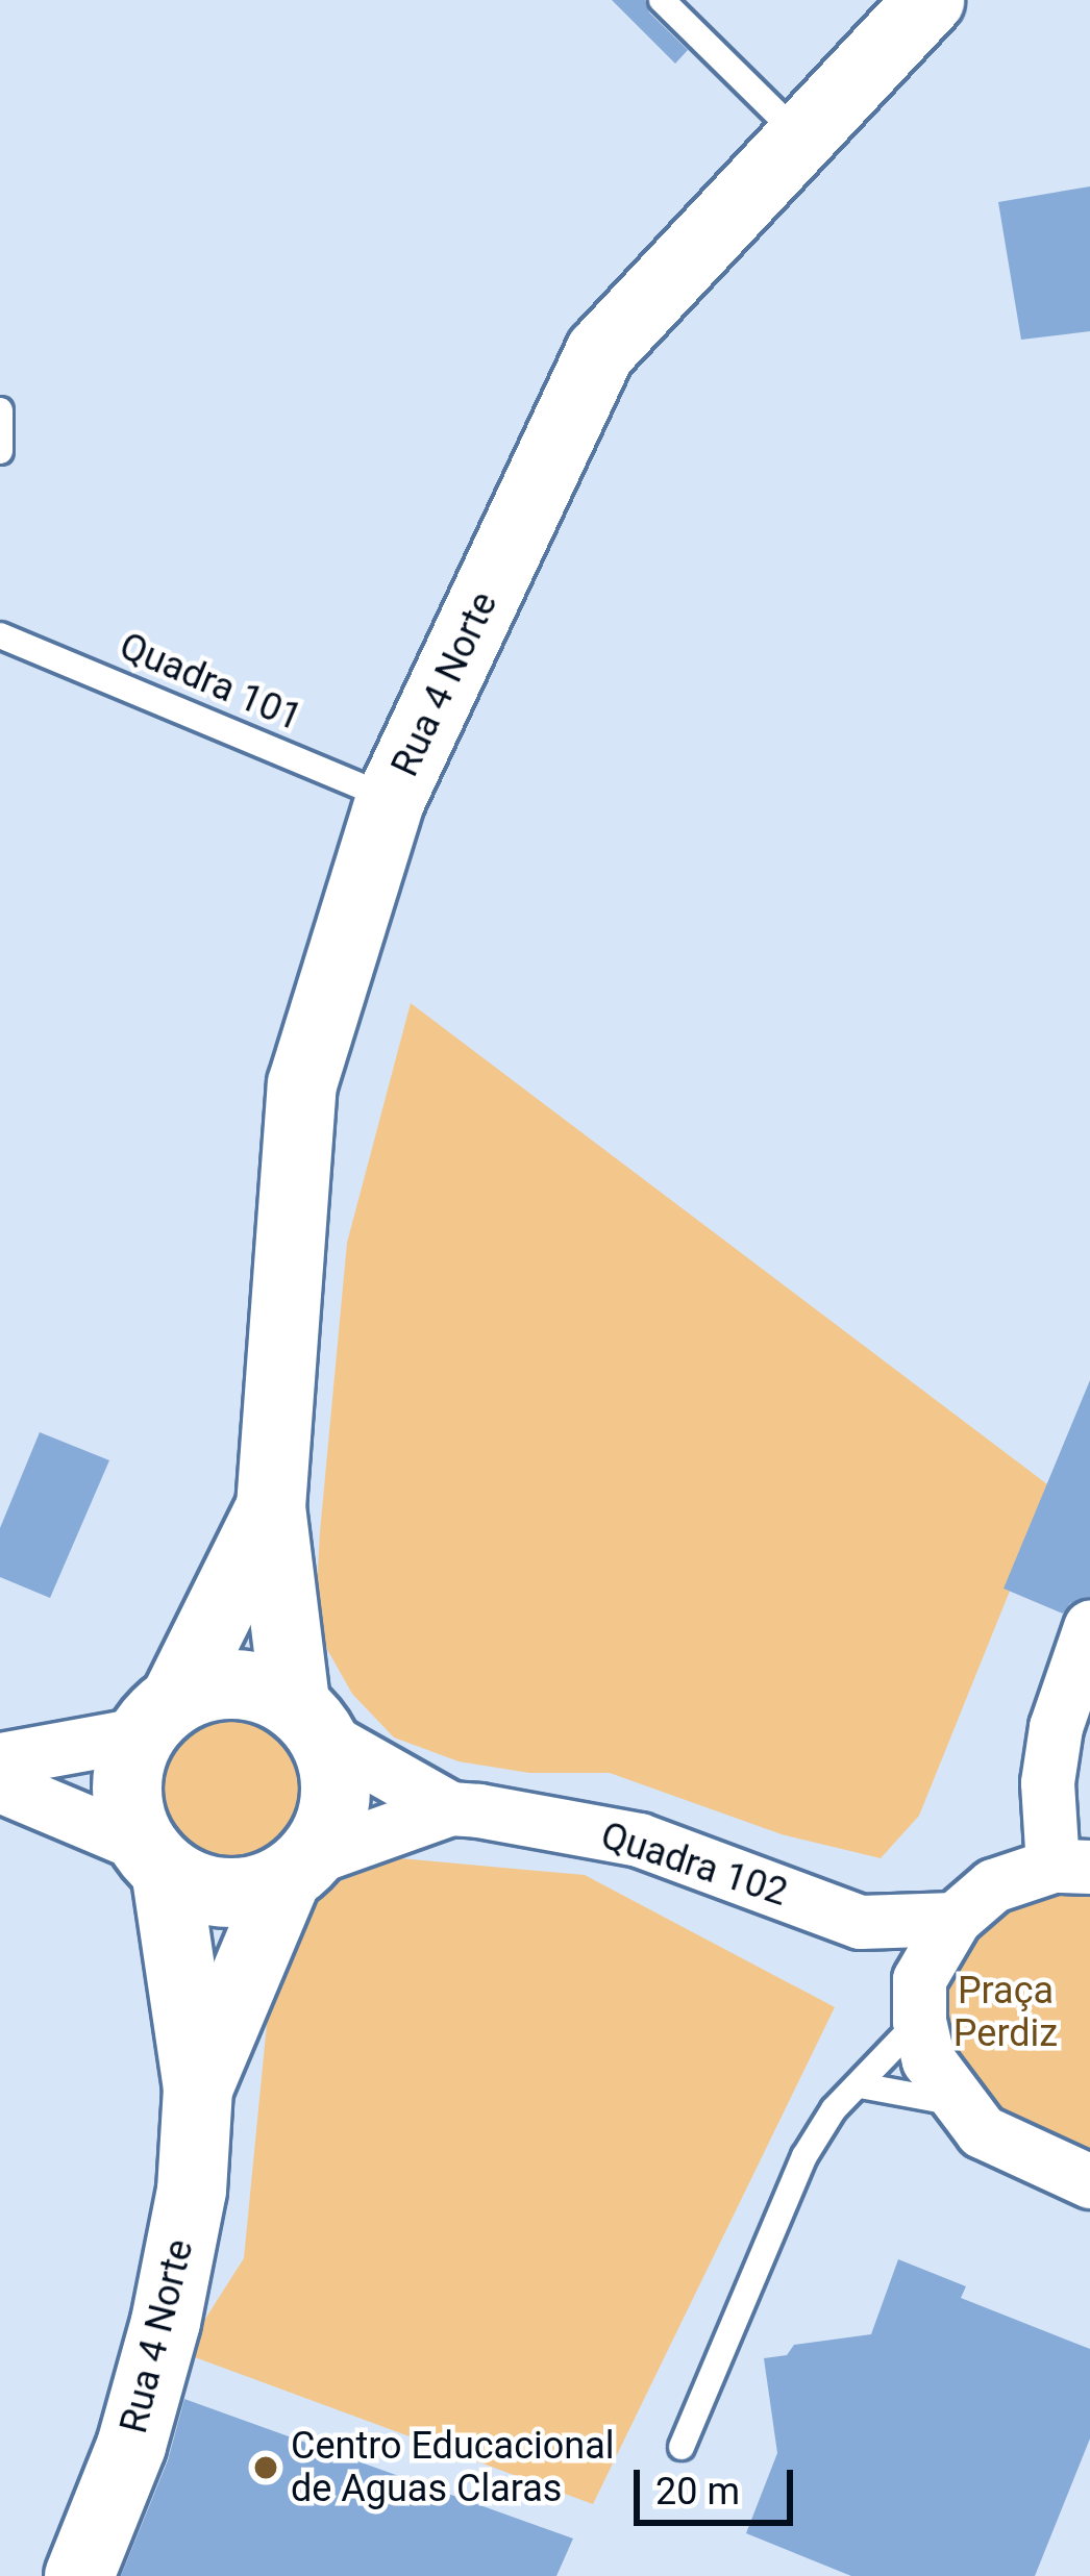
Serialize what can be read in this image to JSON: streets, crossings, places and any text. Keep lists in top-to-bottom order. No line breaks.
{"streets":{"street":["Rua 4 Norte","Quadra 102"],"lane":["Quadra 101"]},"crossings":[["Quadra 101","Rua 4 Norte"],["Rua 4 Norte","Quadra 102"]],"parks":["Praça Perdiz"],"places":["Centro Educacional de Aguas Claras"],"scale_bar":"20 m"}
